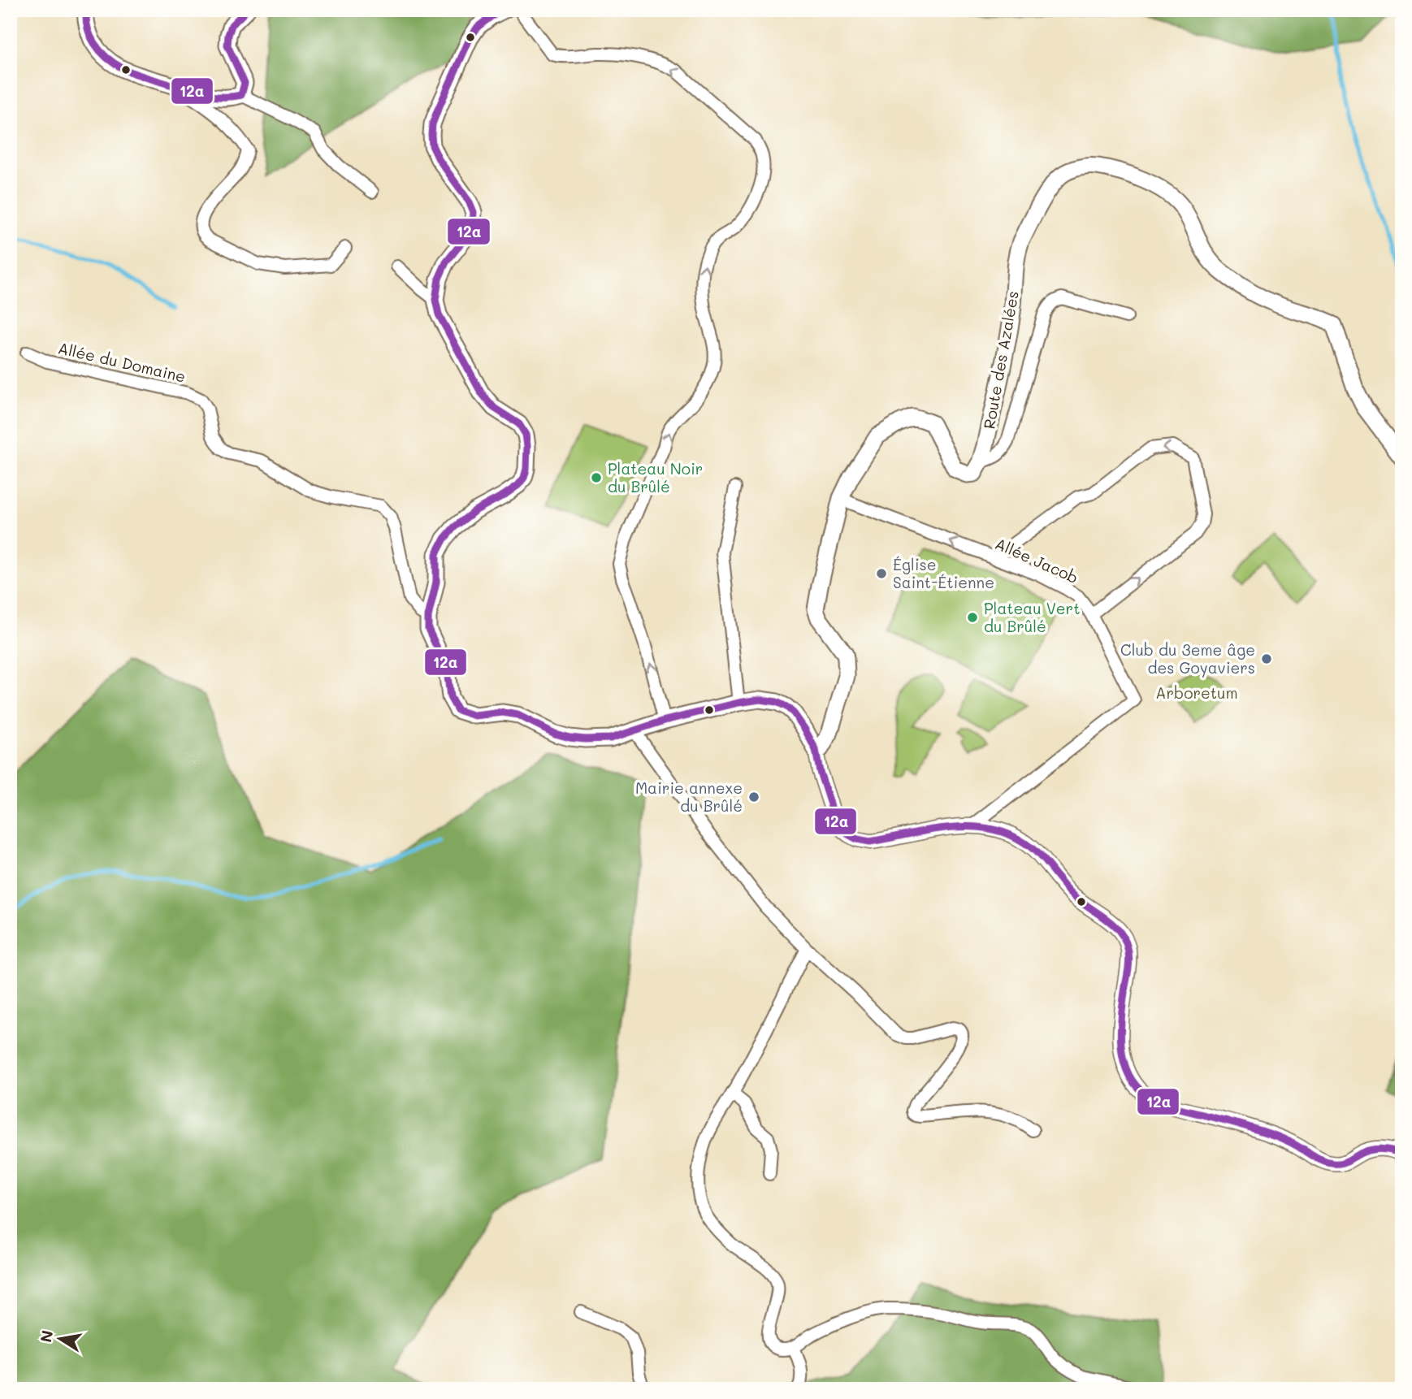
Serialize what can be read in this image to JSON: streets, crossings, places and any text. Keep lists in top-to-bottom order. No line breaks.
{"streets":{"main road":["Route des Azalées"],"street":["Allée du Domaine","Allée Jacob"]},"crossings":[["Route des Azalées","Allée Jacob"]],"parks":["Arboretum"],"places":["Plateau Noir du Brûlé","Église Saint-Étienne","Plateau Vert du Brûlé","Club du 3eme âge des Goyaviers","Mairie annexe du Brûlé"],"lines":["transit line 12a"],"north":"left"}
